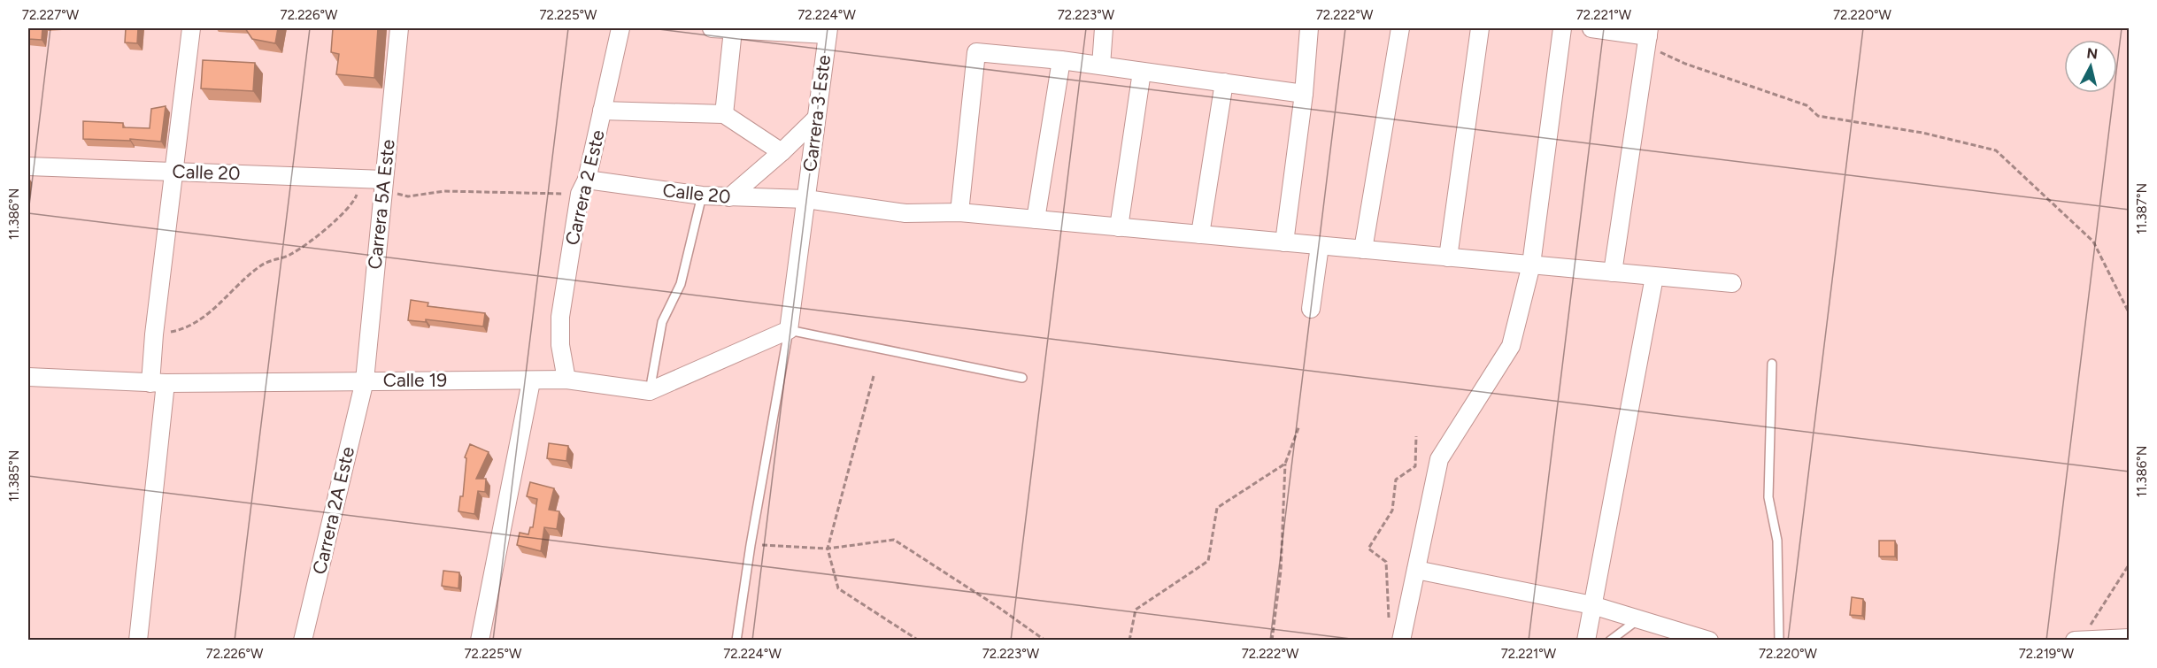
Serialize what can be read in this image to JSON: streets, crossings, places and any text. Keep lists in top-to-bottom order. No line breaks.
{"streets":{"street":["Carrera 3 Este","Calle 20","Carrera 2 Este","Carrera 5A Este","Calle 19","Carrera 2A Este"]},"crossings":[["Carrera 3 Este","Calle 20"],["Calle 20","Carrera 2 Este"],["Calle 20","Carrera 5A Este"],["Carrera 2 Este","Calle 19"],["Carrera 5A Este","Calle 19"],["Carrera 5A Este","Carrera 2A Este"],["Calle 19","Carrera 2A Este"]],"north":"top","coordinates":["72.227°W","72.226°W","72.225°W","72.224°W","72.223°W","72.222°W","72.221°W","72.220°W","11.387°N","11.386°N","11.385°N","72.219°W"]}
